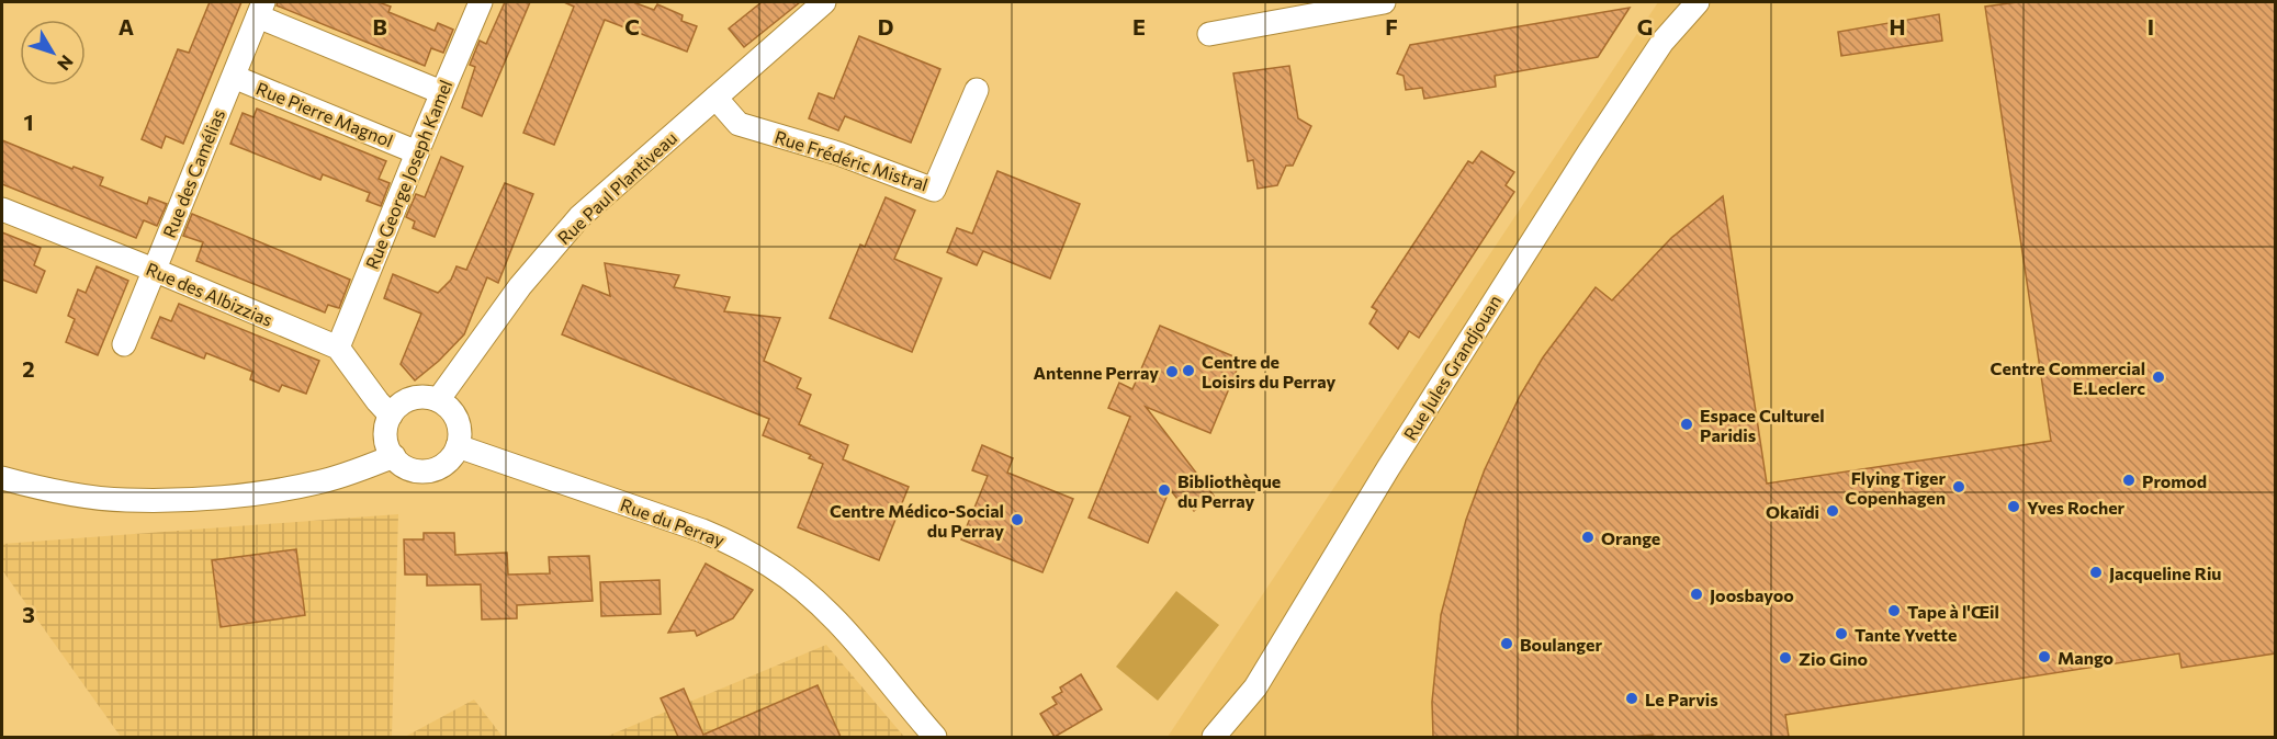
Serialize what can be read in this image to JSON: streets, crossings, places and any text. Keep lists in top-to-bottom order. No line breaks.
{"streets":{"street":["Rue Pierre Magnol","Rue Frédéric Mistral","Rue des Camélias","Rue George Joseph Kamel","Rue Paul Plantiveau","Rue des Albizzias","Rue Jules Grandjouan","Rue du Perray"]},"crossings":[["Rue Pierre Magnol","Rue des Camélias"],["Rue Pierre Magnol","Rue George Joseph Kamel"],["Rue Frédéric Mistral","Rue Paul Plantiveau"],["Rue des Camélias","Rue des Albizzias"],["Rue George Joseph Kamel","Rue des Albizzias"],["Rue Paul Plantiveau","Rue du Perray"]],"places":["Centre de Loisirs du Perray","Antenne Perray","Centre Commercial E.Leclerc","Espace Culturel Paridis","Promod","Flying Tiger Copenhagen","Bibliothèque du Perray","Yves Rocher","Okaïdi","Centre Médico-Social du Perray","Orange","Jacqueline Riu","Joosbayoo","Tape à l'Œil","Tante Yvette","Boulanger","Mango","Zio Gino","Le Parvis"],"north":"bottom right","grid":{"columns":["A","B","C","D","E","F","G","H","I"],"rows":["1","2","3"]}}
